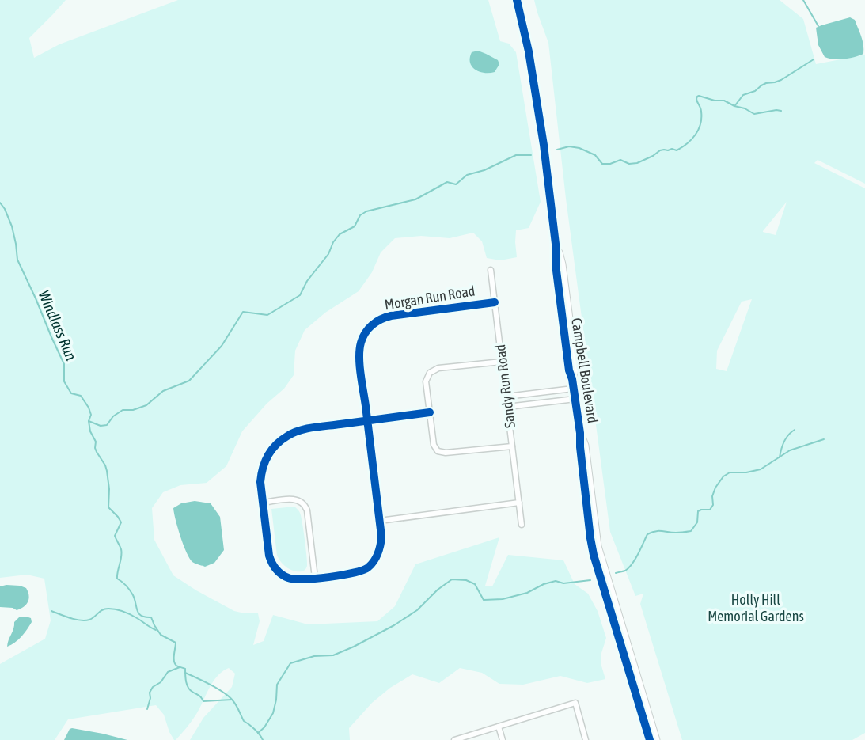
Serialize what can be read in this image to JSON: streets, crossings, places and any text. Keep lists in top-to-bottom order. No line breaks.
{"streets":{"street":["Morgan Run Road","Campbell Boulevard","Sandy Run Road"]},"crossings":[["Morgan Run Road","Sandy Run Road"]],"water":["Windlass Run"],"parks":["Holly Hill Memorial Gardens"]}
